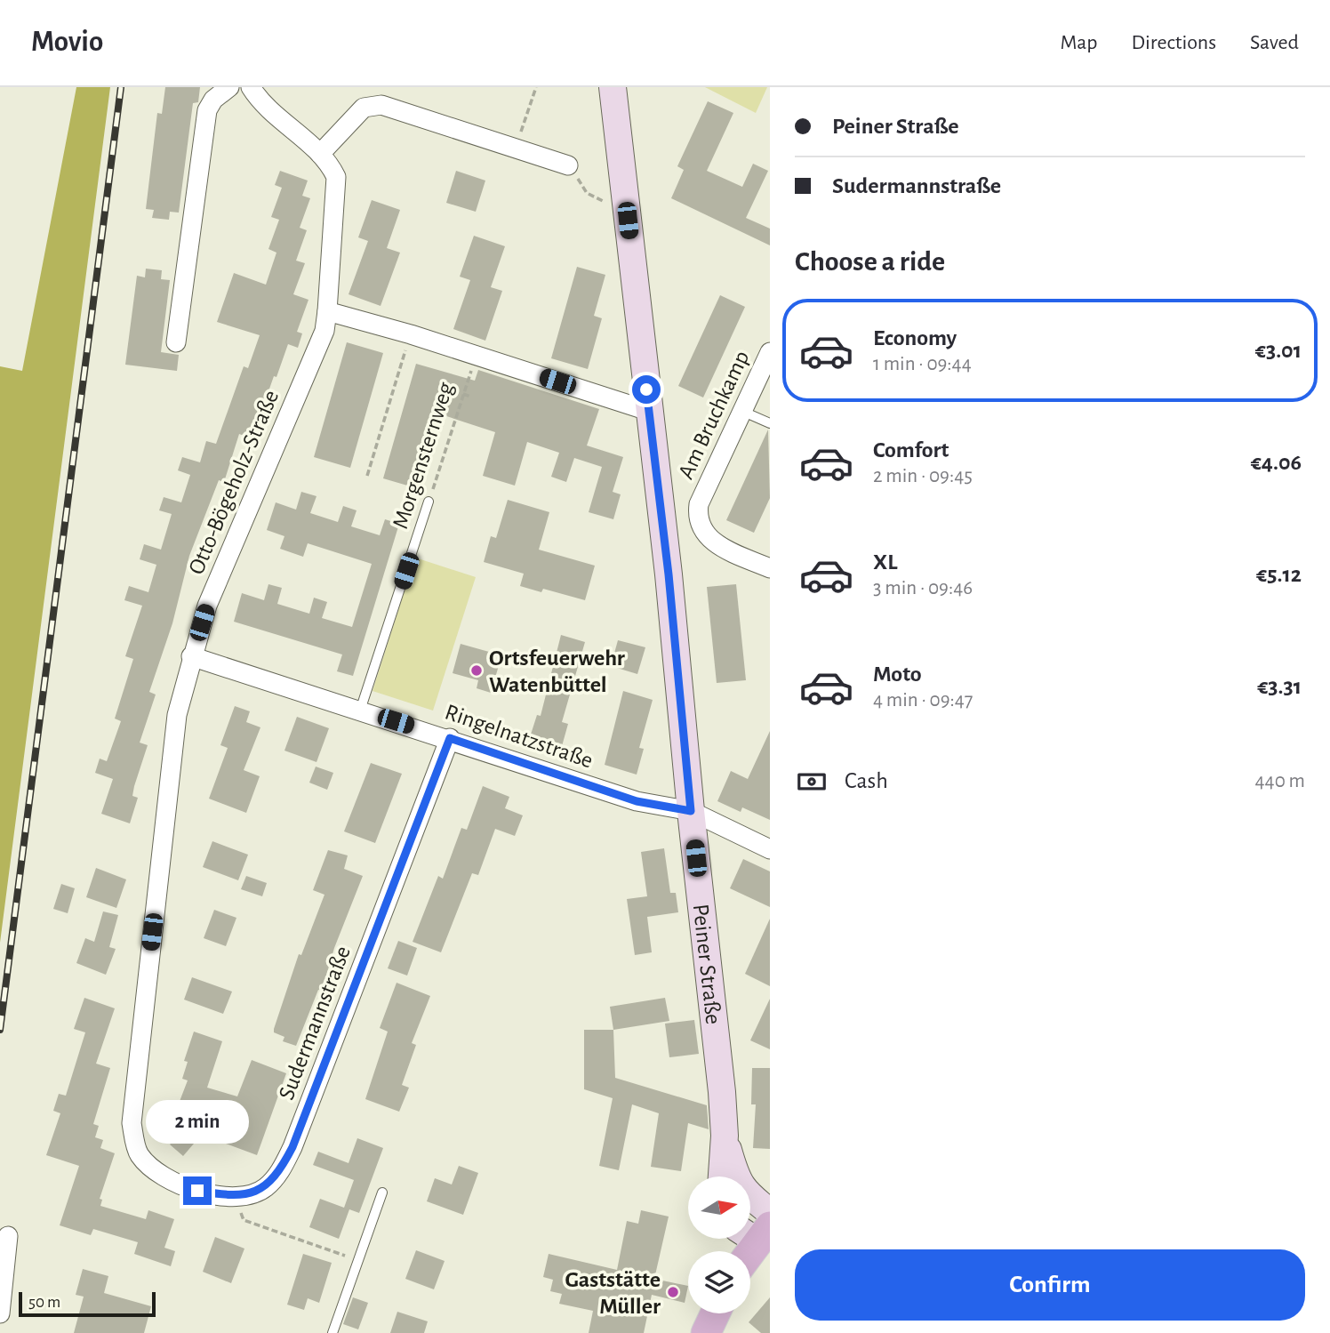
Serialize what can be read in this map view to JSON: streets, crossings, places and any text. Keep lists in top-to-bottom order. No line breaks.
{"streets":{"main road":["Peiner Straße"],"street":["Am Bruchkamp","Otto-Bögeholz-Straße","Ringelnatzstraße","Sudermannstraße"],"lane":["Morgensternweg"]},"crossings":[["Morgensternweg","Ringelnatzstraße"],["Otto-Bögeholz-Straße","Ringelnatzstraße"],["Otto-Bögeholz-Straße","Sudermannstraße"],["Ringelnatzstraße","Peiner Straße"],["Ringelnatzstraße","Sudermannstraße"]],"places":["Ortsfeuerwehr Watenbüttel","Gaststätte Müller"],"scale_bar":"50 m","north":"right","page":{"header":"Movio","nav":["Map","Directions","Saved"],"banner":["Peiner Straße","Sudermannstraße"],"heading":"Choose a ride","list":[{"name":"Economy","note":"1 min · 09:44","value":"€3.01"},{"name":"Comfort","note":"2 min · 09:45","value":"€4.06"},{"name":"XL","note":"3 min · 09:46","value":"€5.12"},{"name":"Moto","note":"4 min · 09:47","value":"€3.31"}],"pay":["Cash","440 m"],"bubble":"2 min","buttons":"Confirm","scale":"50 m"}}
